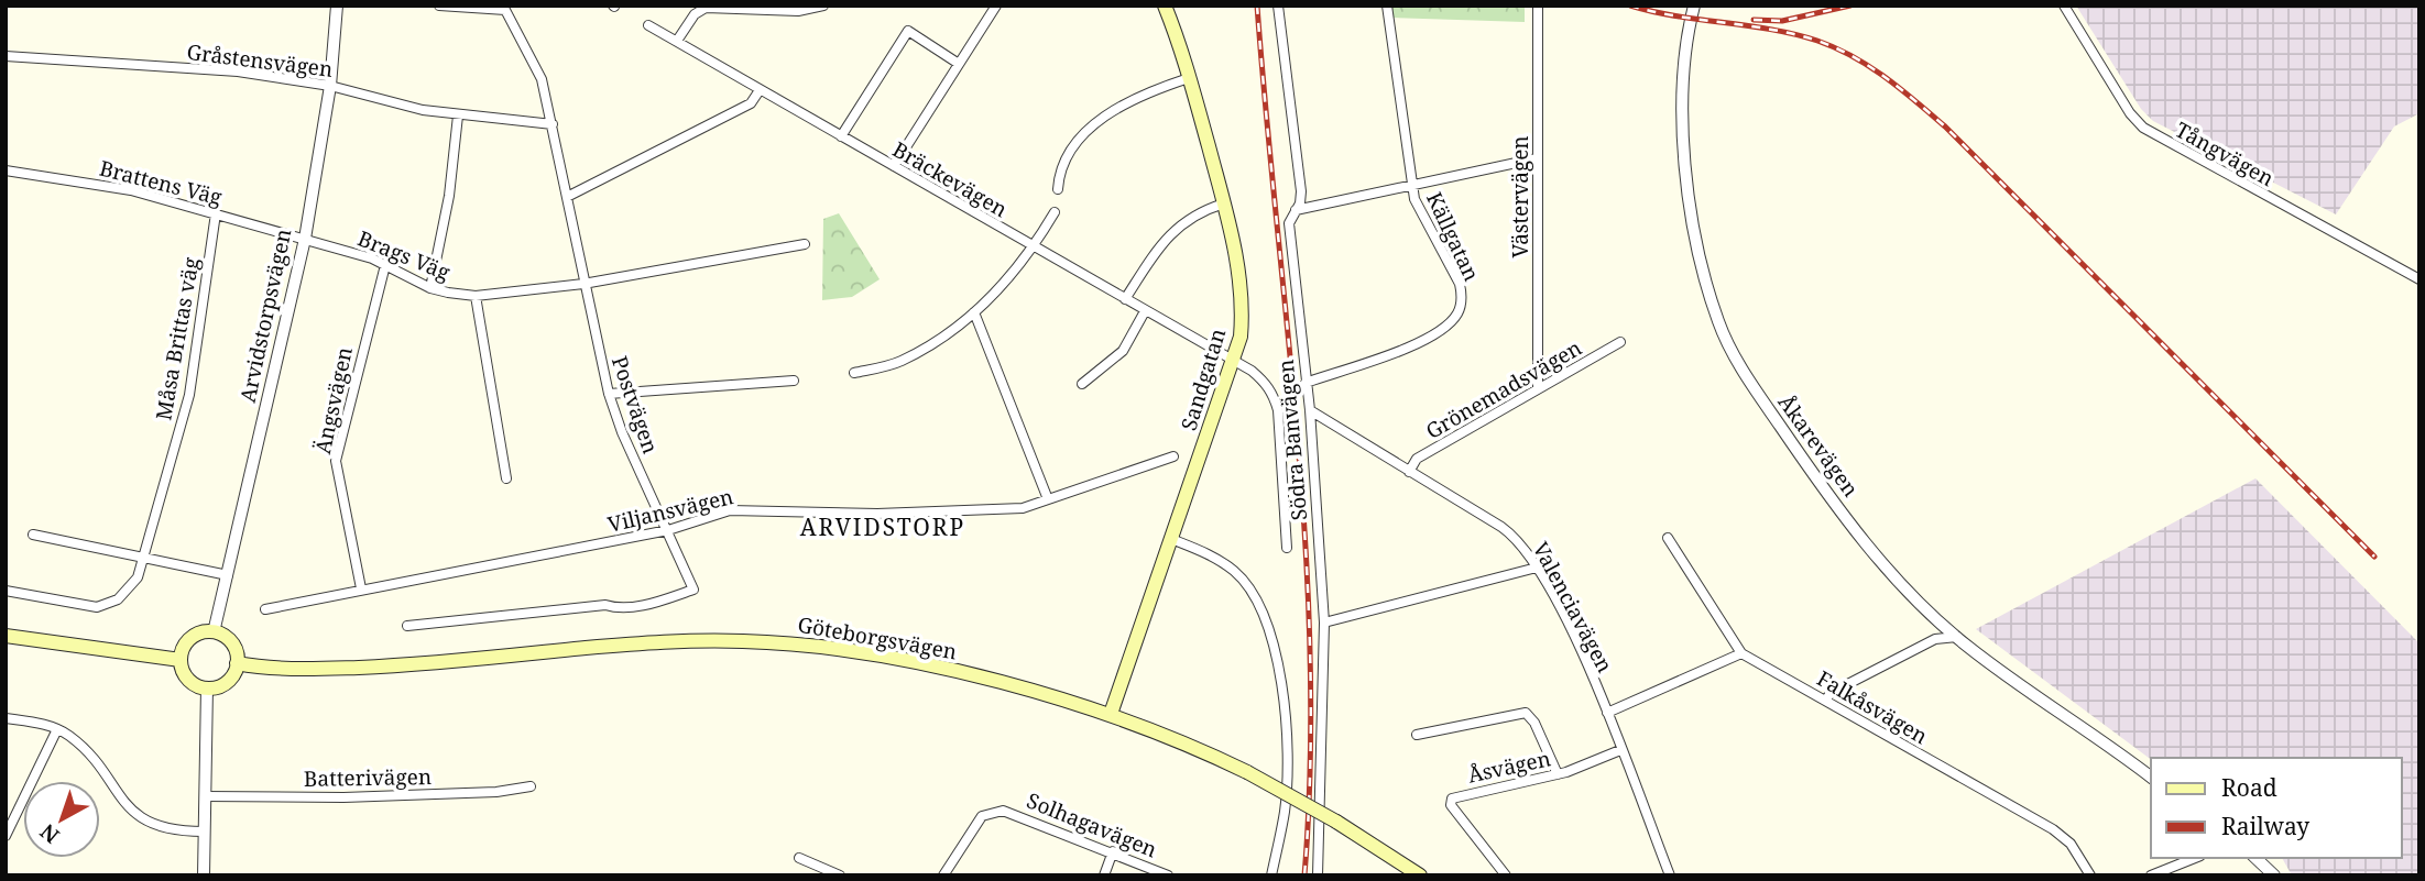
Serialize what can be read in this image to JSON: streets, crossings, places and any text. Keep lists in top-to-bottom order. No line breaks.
{"streets":{"main road":["Sandgatan","Göteborgsvägen"],"street":["Gråstensvägen","Tångvägen","Bräckevägen","Brattens Väg","Västervägen","Källgatan","Brags Väg","Arvidstorpsvägen","Måsa Brittas väg","Grönemadsvägen","Ängsvägen","Postvägen","Södra Banvägen","Åkarevägen","Viljansvägen","Valenciavägen","Falkåsvägen","Åsvägen","Batterivägen","Solhagavägen"]},"crossings":[["Gråstensvägen","Arvidstorpsvägen"],["Gråstensvägen","Postvägen"],["Bräckevägen","Sandgatan"],["Brattens Väg","Brags Väg"],["Brattens Väg","Arvidstorpsvägen"],["Brattens Väg","Måsa Brittas väg"],["Västervägen","Grönemadsvägen"],["Källgatan","Södra Banvägen"],["Brags Väg","Arvidstorpsvägen"],["Brags Väg","Ängsvägen"],["Brags Väg","Postvägen"],["Arvidstorpsvägen","Göteborgsvägen"],["Sandgatan","Göteborgsvägen"],["Grönemadsvägen","Valenciavägen"],["Ängsvägen","Viljansvägen"],["Postvägen","Viljansvägen"],["Södra Banvägen","Valenciavägen"],["Valenciavägen","Åsvägen"]],"districts":["ARVIDSTORP"],"legend":["Road","Railway"],"north":"bottom left"}
